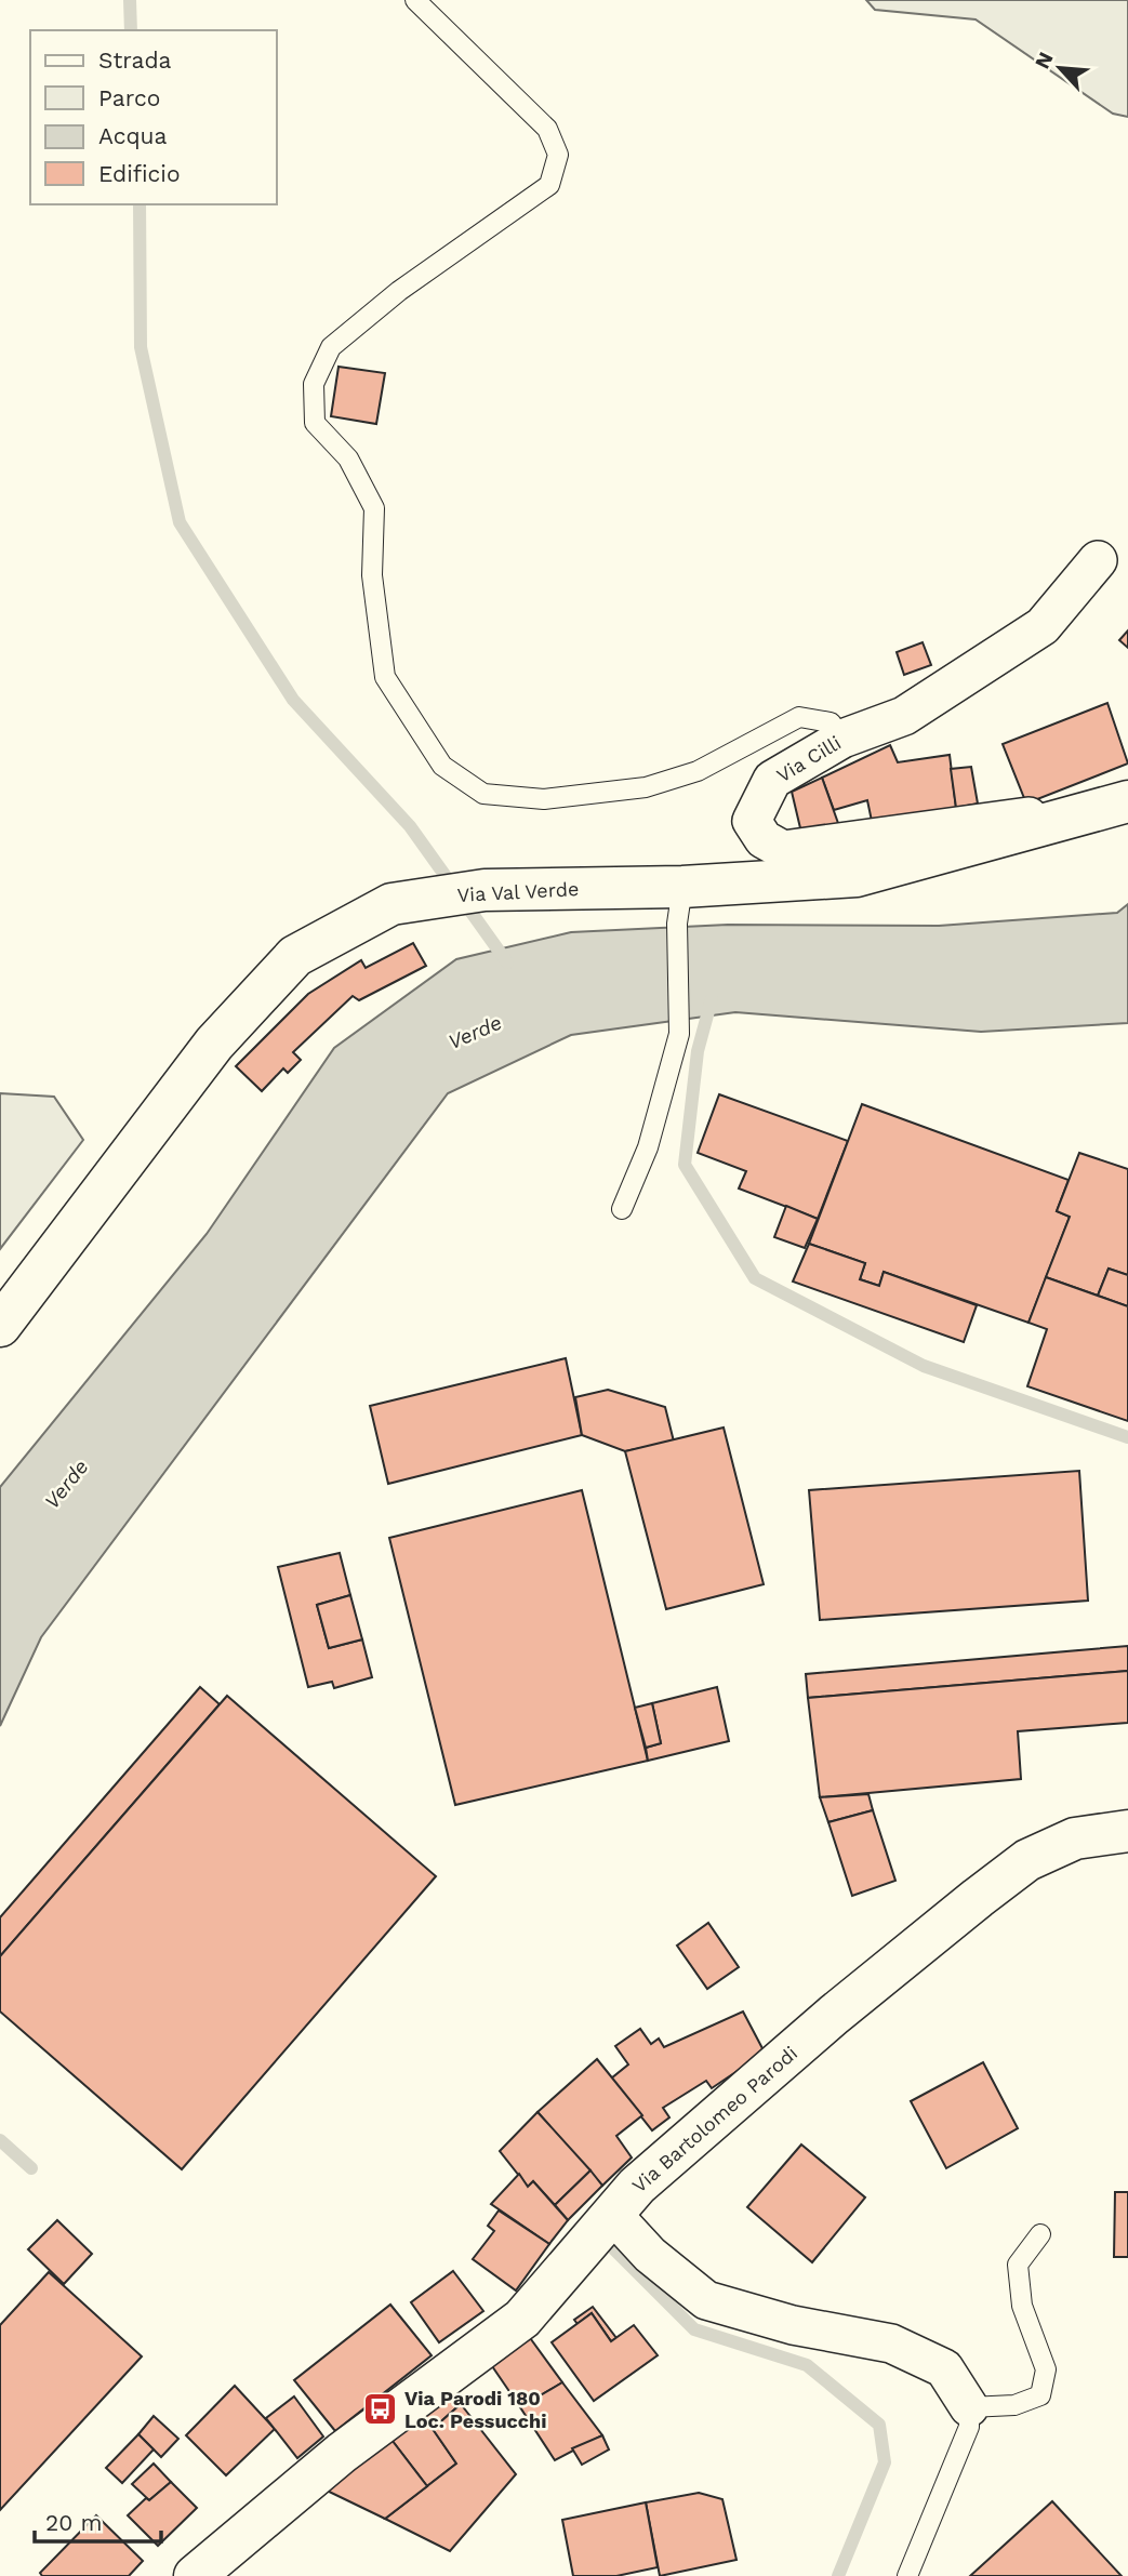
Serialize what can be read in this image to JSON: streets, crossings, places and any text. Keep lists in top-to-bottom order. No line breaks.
{"streets":{"main road":["Via Val Verde","Via Bartolomeo Parodi"],"street":["Via Cilli"]},"crossings":[["Via Cilli","Via Val Verde"]],"water":["Verde"],"places":{"bus stop":["Via Parodi 180 Loc. Pessucchi"]},"legend":["Strada","Parco","Acqua","Edificio"],"scale_bar":"20 m","north":"top left"}
